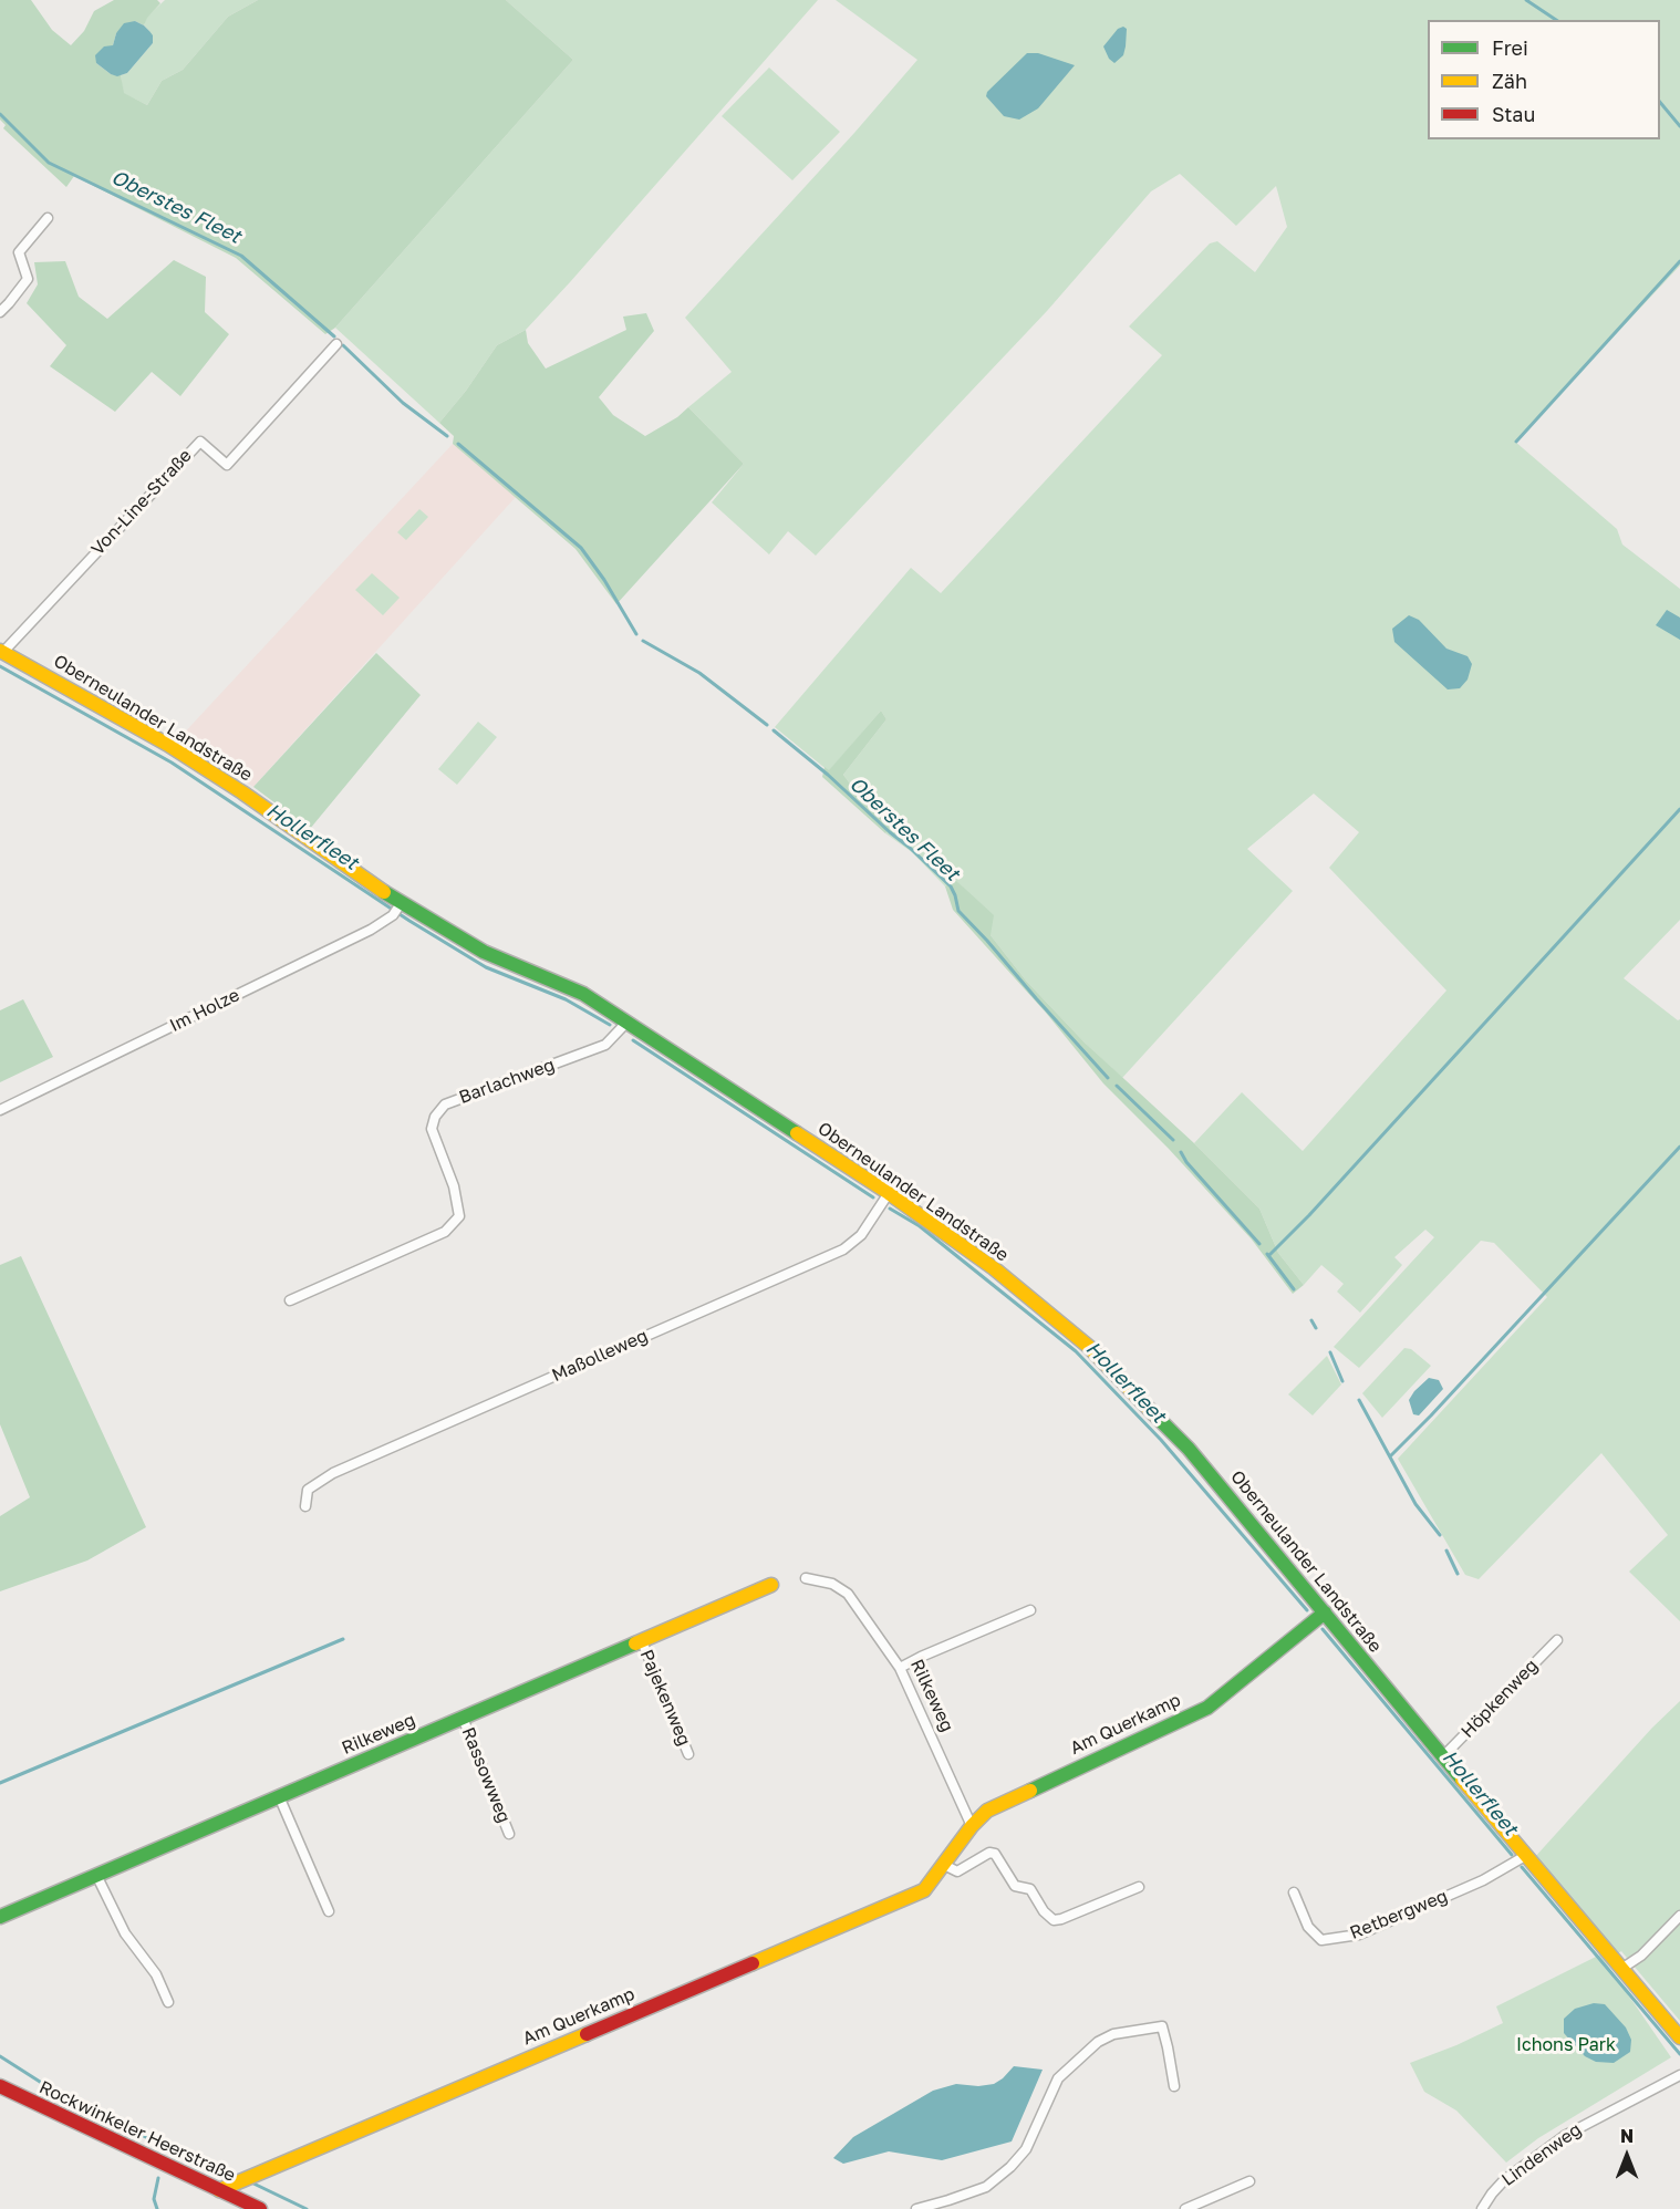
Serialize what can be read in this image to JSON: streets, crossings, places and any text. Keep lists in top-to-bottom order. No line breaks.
{"streets":{"street":["Von-Line-Straße","Oberneulander Landstraße","Im Holze","Barlachweg","Maßolleweg","Rilkeweg","Pajekenweg","Höpkenweg","Am Querkamp","Rassowweg","Retbergweg","Rockwinkeler Heerstraße","Lindenweg"]},"crossings":[["Von-Line-Straße","Oberneulander Landstraße"],["Oberneulander Landstraße","Im Holze"],["Oberneulander Landstraße","Barlachweg"],["Oberneulander Landstraße","Maßolleweg"],["Oberneulander Landstraße","Höpkenweg"],["Oberneulander Landstraße","Am Querkamp"],["Oberneulander Landstraße","Retbergweg"],["Rilkeweg","Pajekenweg"],["Rilkeweg","Am Querkamp"],["Rilkeweg","Rassowweg"],["Am Querkamp","Rockwinkeler Heerstraße"]],"water":["Oberstes Fleet","Hollerfleet"],"parks":["Ichons Park"],"legend":["Frei","Zäh","Stau"],"north":"top"}
